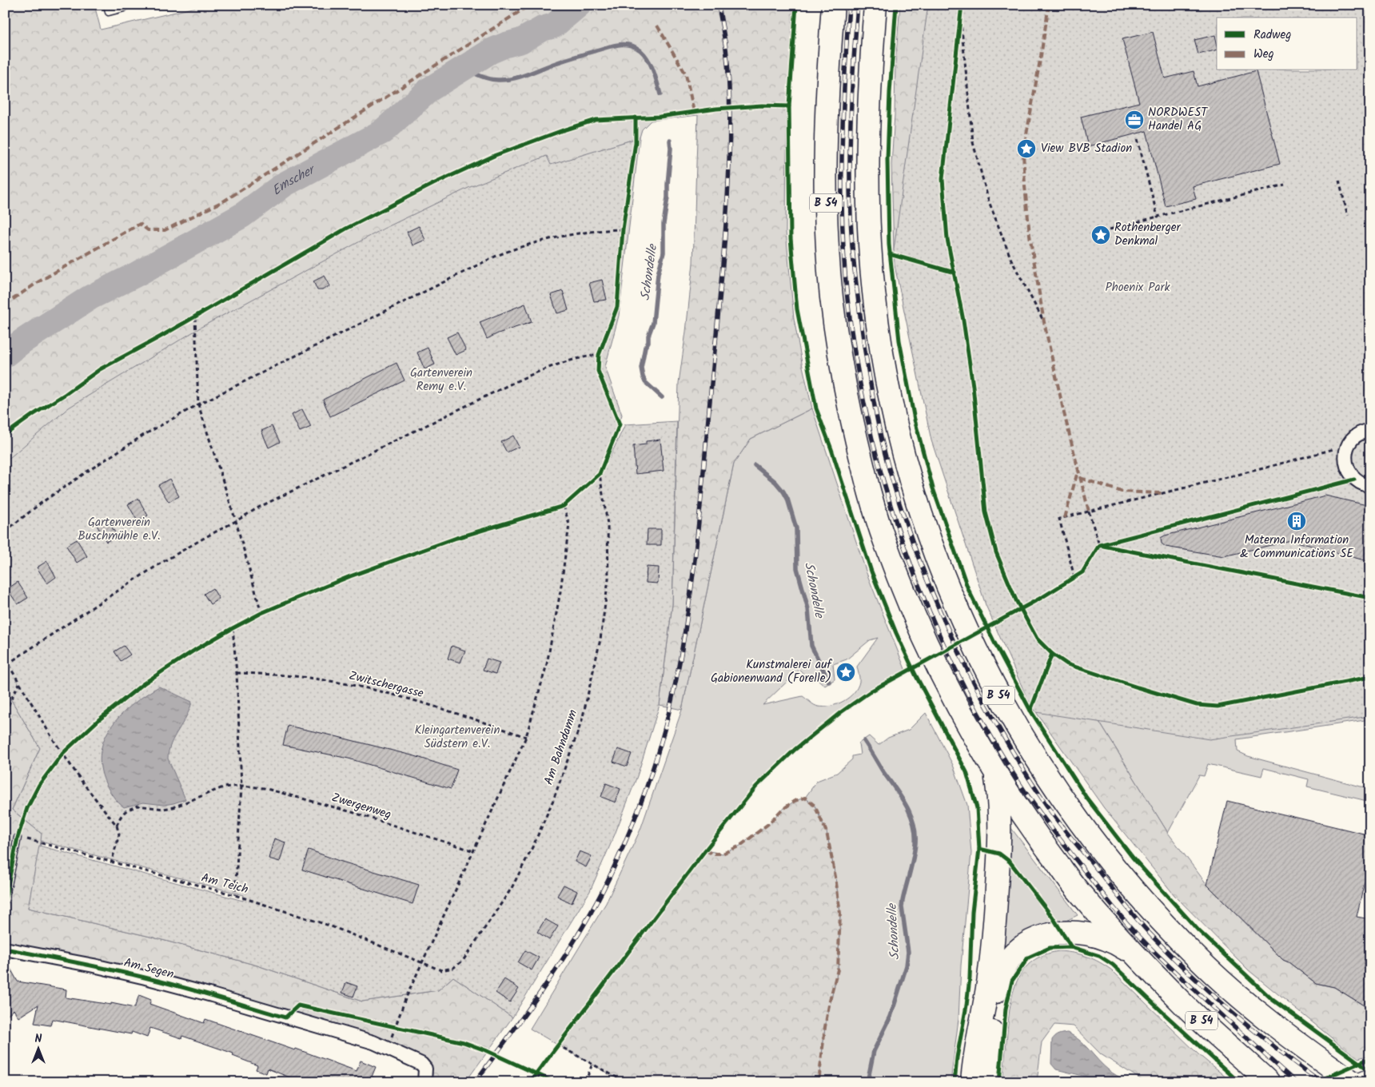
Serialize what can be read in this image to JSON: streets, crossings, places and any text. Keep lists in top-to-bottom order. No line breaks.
{"streets":{"highway":["B 54"],"street":["Am Segen"],"path":["Zwitschergasse","Am Bahndamm","Zwergenweg","Am Teich"]},"crossings":[["Am Bahndamm","Am Teich"]],"water":["Emscher","Schondelle"],"parks":["Phoenix Park","Gartenverein Remy e.V.","Gartenverein Buschmühle e.V.","Kleingartenverein Südstern e.V."],"places":{"office":["NORDWEST Handel AG"],"place":["View BVB Stadion","Rothenberger Denkmal","Kunstmalerei auf Gabionenwand (Forelle)"],"building":["Materna Information & Communications SE"]},"legend":["Radweg","Weg"],"north":"top"}
